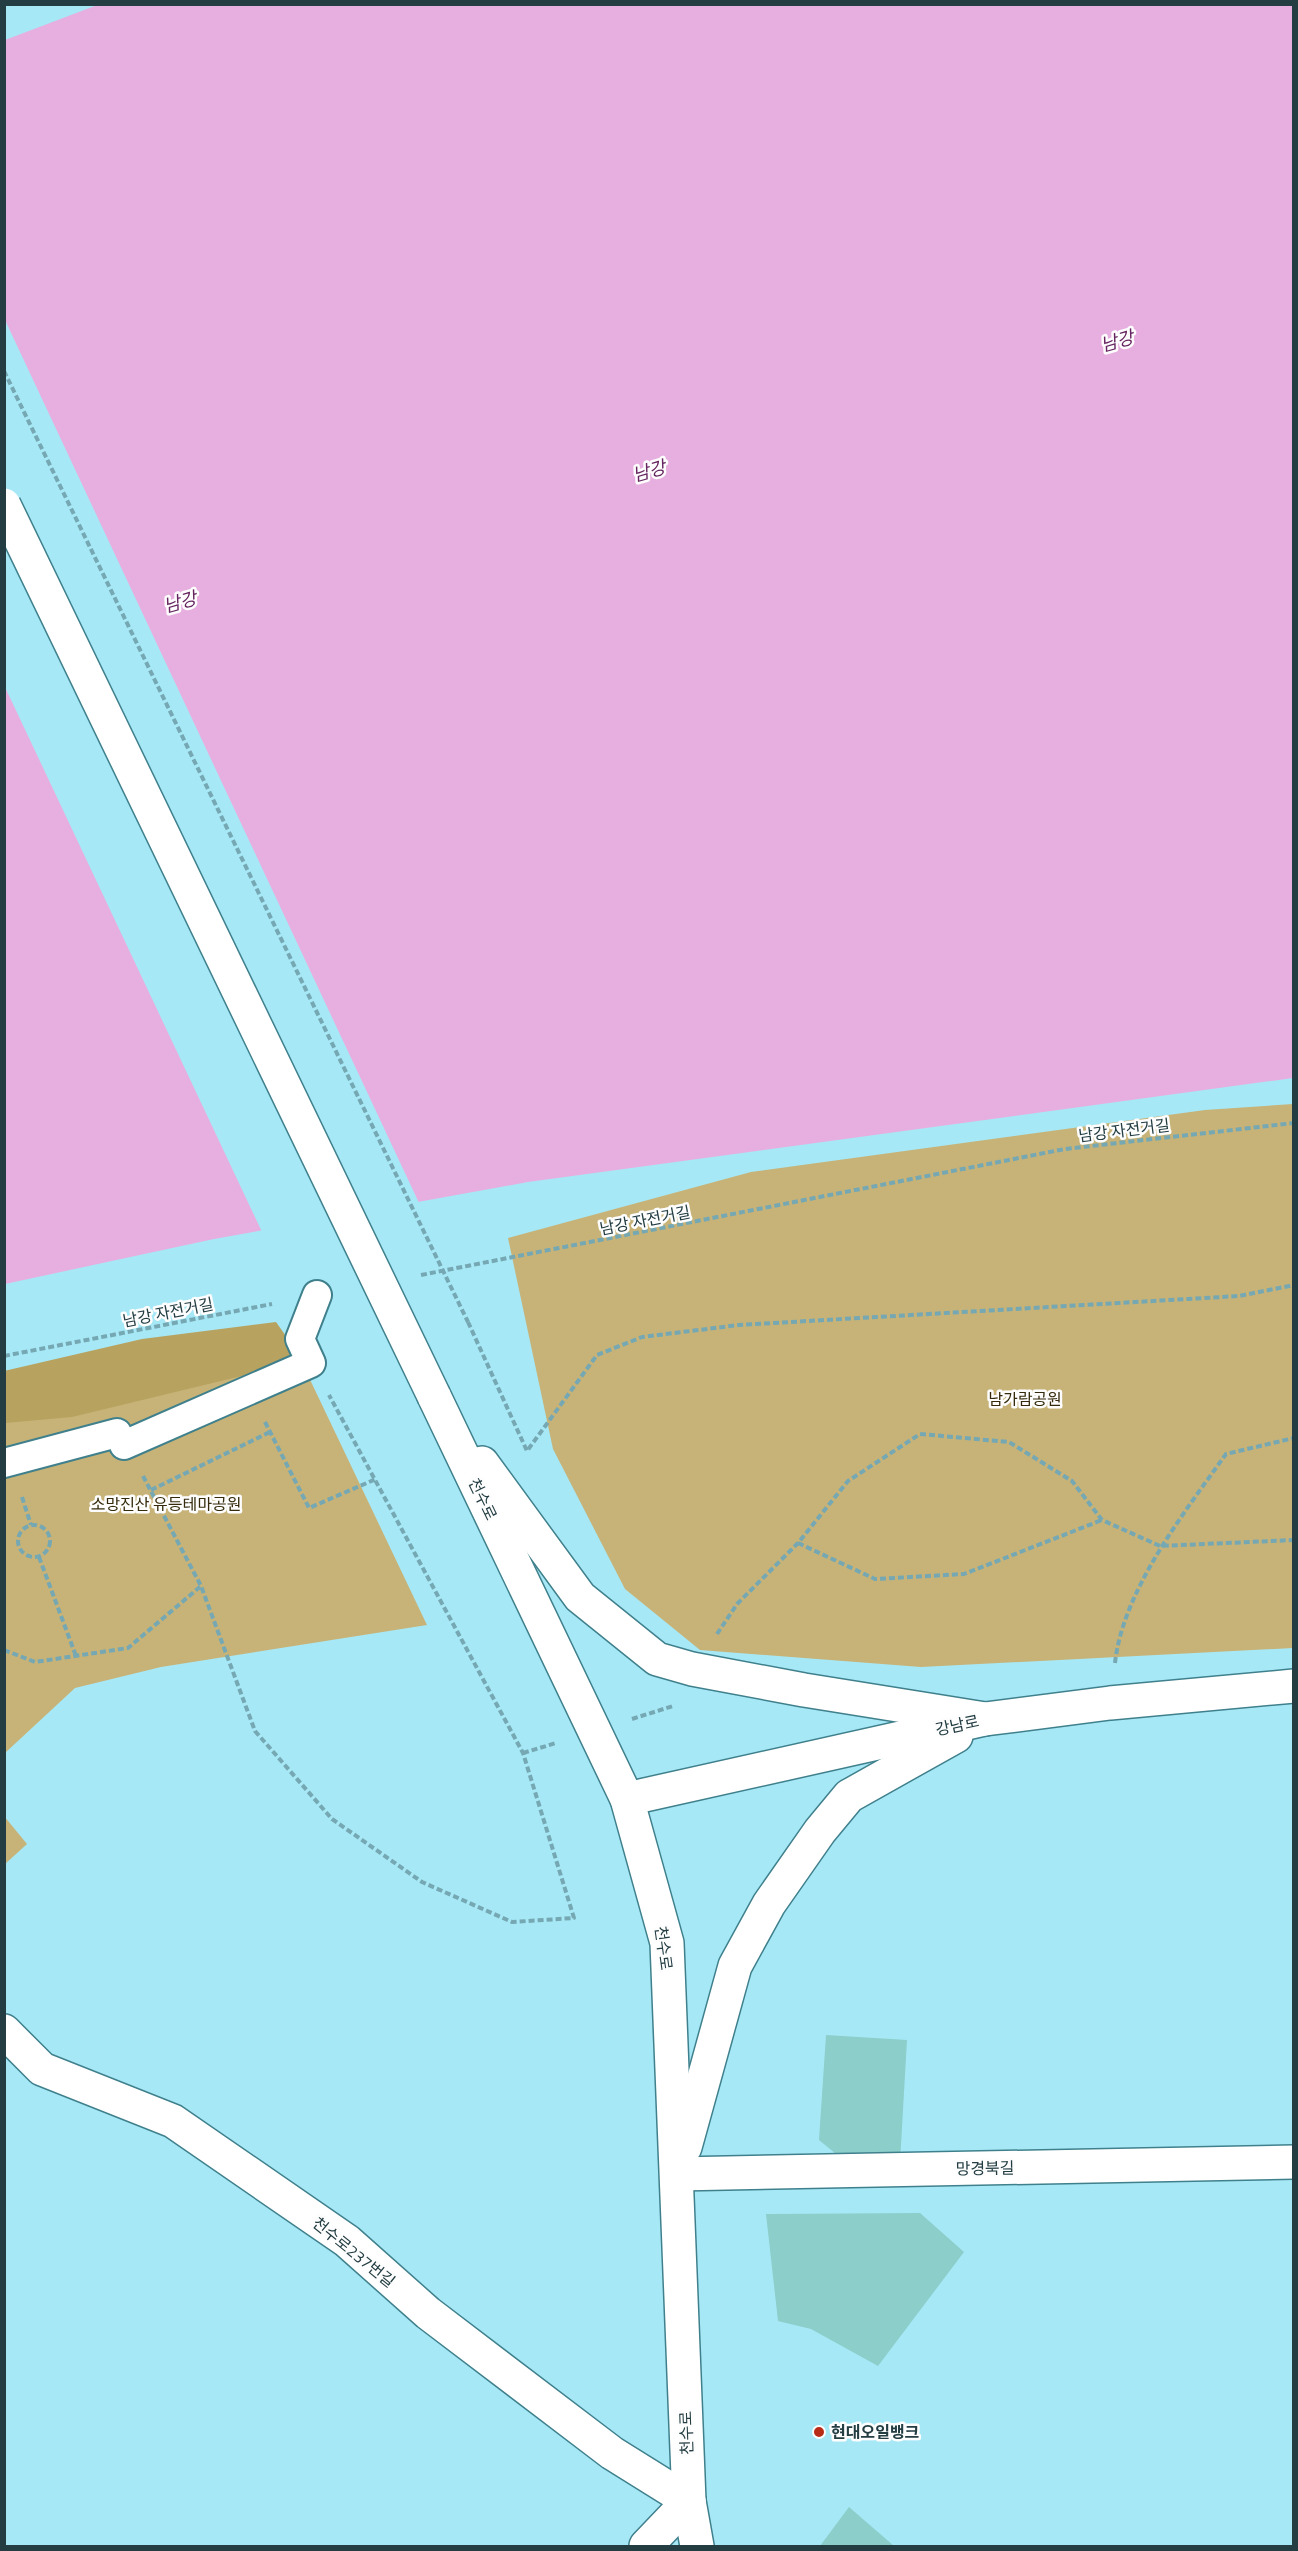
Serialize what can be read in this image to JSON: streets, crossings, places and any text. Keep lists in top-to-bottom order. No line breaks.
{"streets":{"street":["천수로","강남로","망경북길","천수로237번길"],"path":["남강 자전거길"]},"crossings":[["천수로","강남로"],["천수로","망경북길"],["천수로","천수로237번길"]],"water":["남강"],"parks":["남가람공원","소망진산 유등테마공원"],"places":["현대오일뱅크"]}
